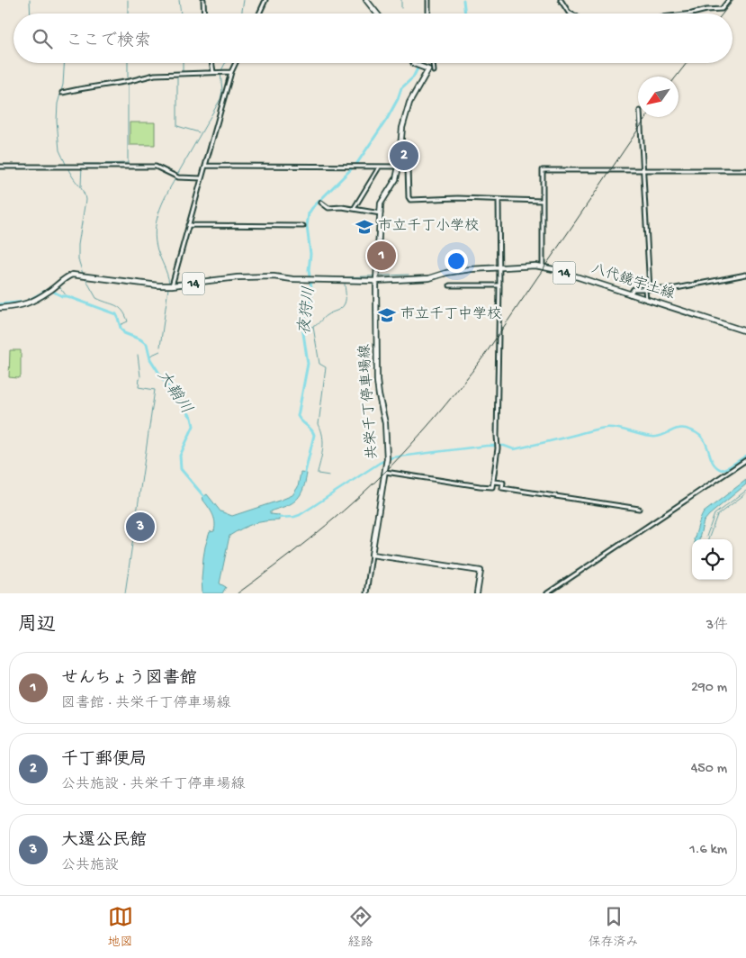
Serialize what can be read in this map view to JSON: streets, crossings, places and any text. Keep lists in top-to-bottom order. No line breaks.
{"streets":{"main road":["14","八代鏡宇土線","共栄千丁停車場線"]},"crossings":[["14","八代鏡宇土線"],["14","共栄千丁停車場線"],["八代鏡宇土線","共栄千丁停車場線"]],"water":["夜狩川","大鞘川"],"places":{"school or university":["市立千丁小学校","市立千丁中学校"]},"north":"bottom left","page":{"search":"ここで検索","pins":["2","1","3"],"heading":["周辺","3件"],"list":[{"mark":"1","name":"せんちょう図書館","note":"図書館 · 共栄千丁停車場線","value":"290 m"},{"mark":"2","name":"千丁郵便局","note":"公共施設 · 共栄千丁停車場線","value":"450 m"},{"mark":"3","name":"大還公民館","note":"公共施設","value":"1.6 km"}],"nav":["地図","経路","保存済み"]}}
